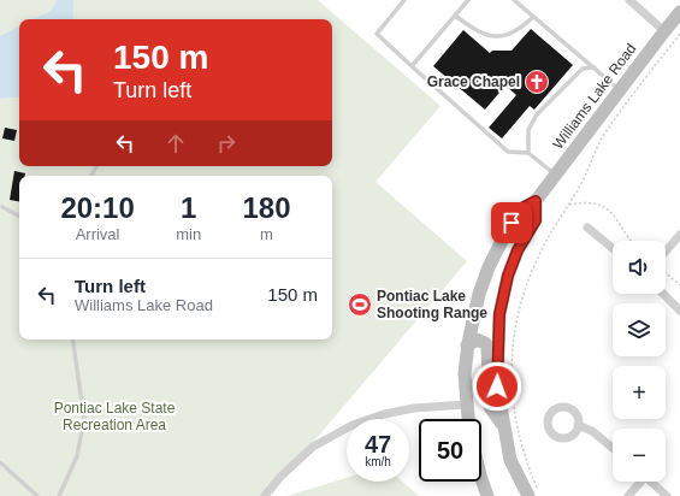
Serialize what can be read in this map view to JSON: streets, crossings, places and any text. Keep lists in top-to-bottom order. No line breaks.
{"streets":{"main road":["Williams Lake Road"]},"parks":["Pontiac Lake State Recreation Area"],"places":{"church":["Grace Chapel"],"sports":["Pontiac Lake Shooting Range"]},"page":{"turn":["150 m","Turn left"],"eta":["20:10","Arrival","1","min","180","m"],"map_buttons":["+","−"],"list":[{"name":"Turn left","note":"Williams Lake Road","value":"150 m"}],"speed":"47 km/h","limit":"50"}}
